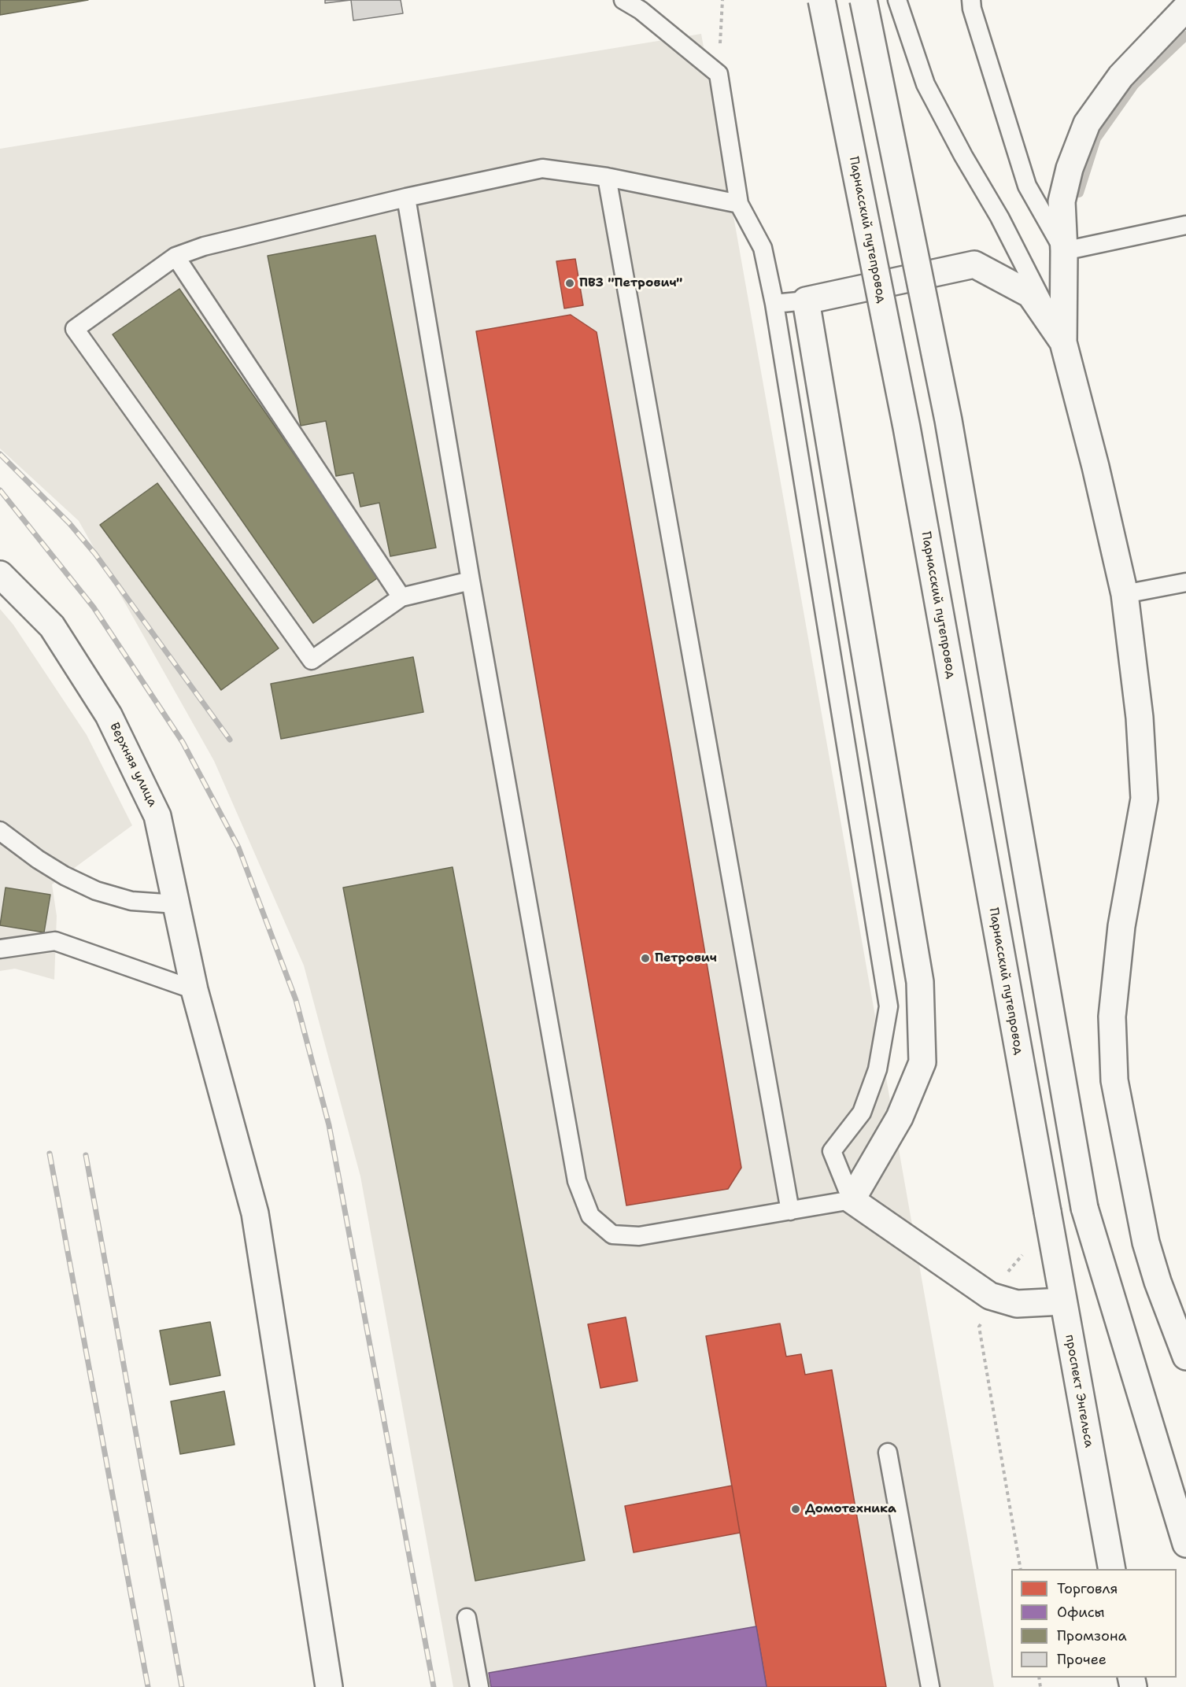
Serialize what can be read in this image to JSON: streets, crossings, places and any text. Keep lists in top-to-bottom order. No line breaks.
{"streets":{"street":["Парнасский путепровод","Верхняя улица","проспект Энгельса"]},"crossings":[["Парнасский путепровод","проспект Энгельса"]],"places":["ПВЗ \"Петрович\"","Петрович","Домотехника"],"legend":["Торговля","Офисы","Промзона","Прочее"]}
